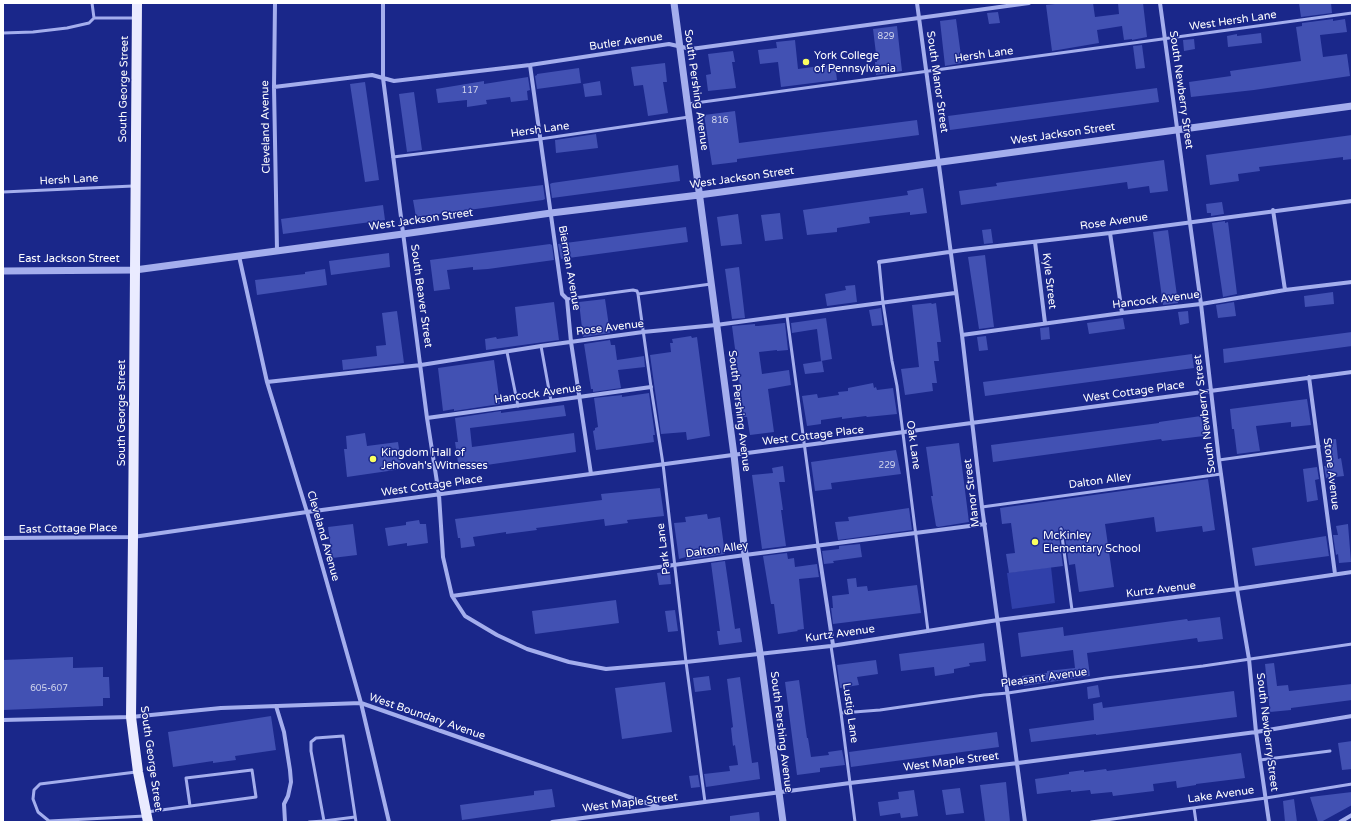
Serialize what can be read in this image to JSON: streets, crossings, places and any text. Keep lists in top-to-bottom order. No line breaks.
{"streets":{"main road":["South George Street"],"street":["Butler Avenue","South Manor Street","South Pershing Avenue","South Newberry Street","Cleveland Avenue","West Jackson Street","Rose Avenue","East Jackson Street","Bierman Avenue","Kyle Street","South Beaver Street","Hancock Avenue","West Cottage Place","Stone Avenue","Dalton Alley","Manor Street","East Cottage Place","Kurtz Avenue","Lustig Lane","West Boundary Avenue","West Maple Street"],"lane":["West Hersh Lane","Hersh Lane","Oak Lane","Park Lane","Pleasant Avenue","Lake Avenue"]},"crossings":[["West Hersh Lane","Hersh Lane"],["West Hersh Lane","South Newberry Street"],["Butler Avenue","South Manor Street"],["Butler Avenue","South Pershing Avenue"],["Butler Avenue","Cleveland Avenue"],["Butler Avenue","Bierman Avenue"],["Butler Avenue","South Beaver Street"],["Hersh Lane","South Manor Street"],["Hersh Lane","South George Street"],["Hersh Lane","South Pershing Avenue"],["Hersh Lane","South Newberry Street"],["Hersh Lane","Bierman Avenue"],["Hersh Lane","South Beaver Street"],["South Manor Street","West Jackson Street"],["South Manor Street","Manor Street"],["South George Street","West Jackson Street"],["South George Street","East Jackson Street"],["South George Street","West Cottage Place"],["South George Street","East Cottage Place"],["South George Street","West Boundary Avenue"],["South Pershing Avenue","West Jackson Street"],["South Pershing Avenue","Rose Avenue"],["South Pershing Avenue","West Cottage Place"],["South Pershing Avenue","Dalton Alley"],["South Pershing Avenue","Kurtz Avenue"],["South Pershing Avenue","West Maple Street"],["South Newberry Street","West Jackson Street"],["South Newberry Street","Rose Avenue"],["South Newberry Street","Hancock Avenue"],["South Newberry Street","West Cottage Place"],["South Newberry Street","Dalton Alley"],["South Newberry Street","Kurtz Avenue"],["South Newberry Street","Pleasant Avenue"],["South Newberry Street","West Maple Street"],["South Newberry Street","Lake Avenue"],["Cleveland Avenue","West Jackson Street"],["Cleveland Avenue","Rose Avenue"],["Cleveland Avenue","West Cottage Place"],["Cleveland Avenue","West Boundary Avenue"],["West Jackson Street","East Jackson Street"],["West Jackson Street","Bierman Avenue"],["West Jackson Street","South Beaver Street"],["West Jackson Street","Manor Street"],["Rose Avenue","Bierman Avenue"],["Rose Avenue","Kyle Street"],["Rose Avenue","South Beaver Street"],["Rose Avenue","Oak Lane"],["Rose Avenue","Manor Street"],["Rose Avenue","Park Lane"],["Bierman Avenue","Hancock Avenue"],["Bierman Avenue","West Cottage Place"],["Kyle Street","Hancock Avenue"],["South Beaver Street","Hancock Avenue"],["South Beaver Street","West Cottage Place"],["South Beaver Street","Kurtz Avenue"],["Hancock Avenue","Manor Street"],["Hancock Avenue","Park Lane"],["West Cottage Place","Oak Lane"],["West Cottage Place","Stone Avenue"],["West Cottage Place","Manor Street"],["West Cottage Place","East Cottage Place"],["West Cottage Place","Park Lane"],["West Cottage Place","Kurtz Avenue"],["Oak Lane","Dalton Alley"],["Oak Lane","Kurtz Avenue"],["Stone Avenue","Kurtz Avenue"],["Dalton Alley","Manor Street"],["Dalton Alley","Park Lane"],["Dalton Alley","Kurtz Avenue"],["Dalton Alley","Lustig Lane"],["Manor Street","Kurtz Avenue"],["Manor Street","Pleasant Avenue"],["Manor Street","West Maple Street"],["Park Lane","Kurtz Avenue"],["Park Lane","West Maple Street"],["Kurtz Avenue","Lustig Lane"],["Pleasant Avenue","Lustig Lane"],["Lustig Lane","West Maple Street"],["West Boundary Avenue","West Maple Street"]],"places":["York College of Pennsylvania","Kingdom Hall of Jehovah's Witnesses","McKinley Elementary School"],"house_numbers":["829","117","816","229","605-607"]}
